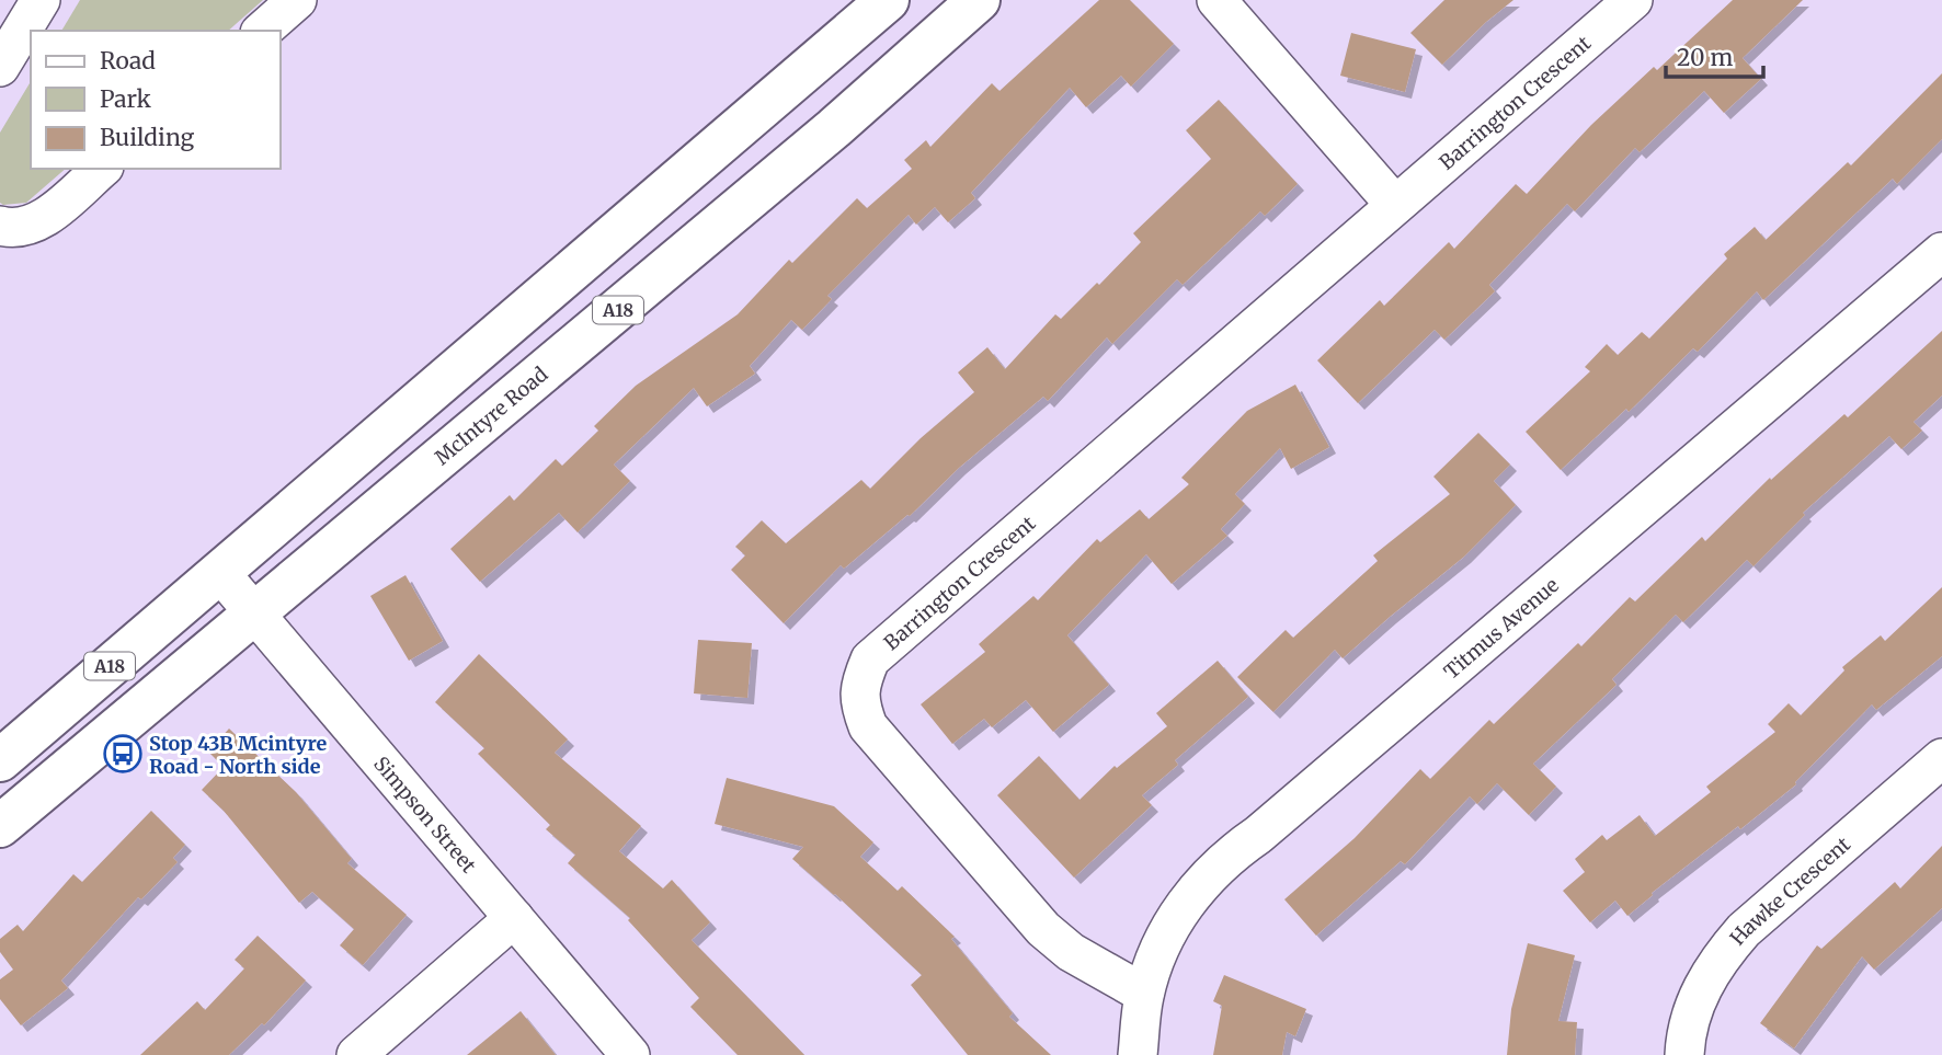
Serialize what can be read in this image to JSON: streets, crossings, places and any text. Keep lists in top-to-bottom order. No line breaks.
{"streets":{"main road":["A18","McIntyre Road"],"street":["Barrington Crescent","Titmus Avenue","Simpson Street","Hawke Crescent"]},"crossings":[["Barrington Crescent","Titmus Avenue"],["A18","Simpson Street"],["McIntyre Road","Simpson Street"]],"places":{"bus stop":["Stop 43B Mcintyre Road - North side"]},"legend":["Road","Park","Building"],"scale_bar":"20 m"}
